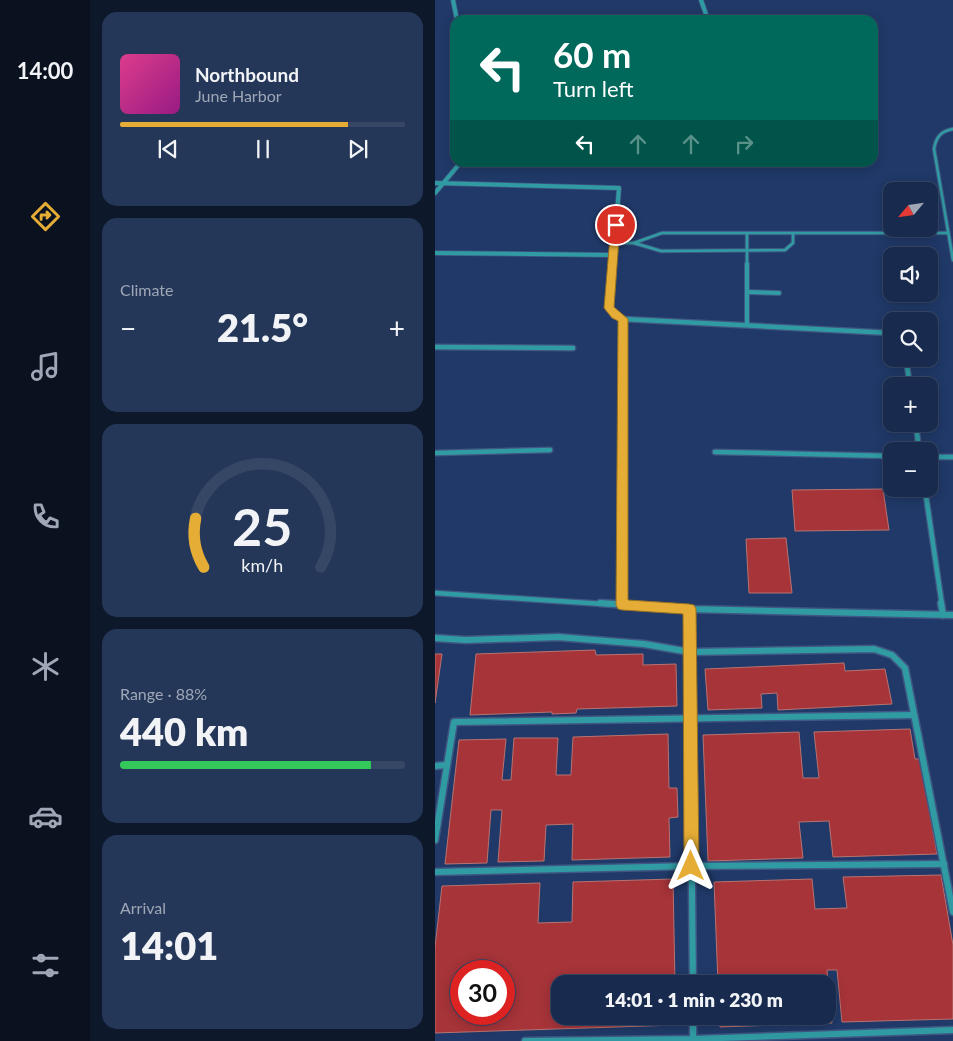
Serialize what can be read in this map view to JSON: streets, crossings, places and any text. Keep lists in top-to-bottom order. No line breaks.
{"north":"bottom left","page":{"tabs":"14:00","turn":["60 m","Turn left"],"song":["Northbound","June Harbor"],"map_buttons":["+","−"],"tile":["Climate",["Range · 88%","440 km"],["Arrival","14:01"]],"heat":["−","21.5°","+"],"limit":"30","trip":"14:01 · 1 min · 230 m","gauge":["25","km/h"]}}
